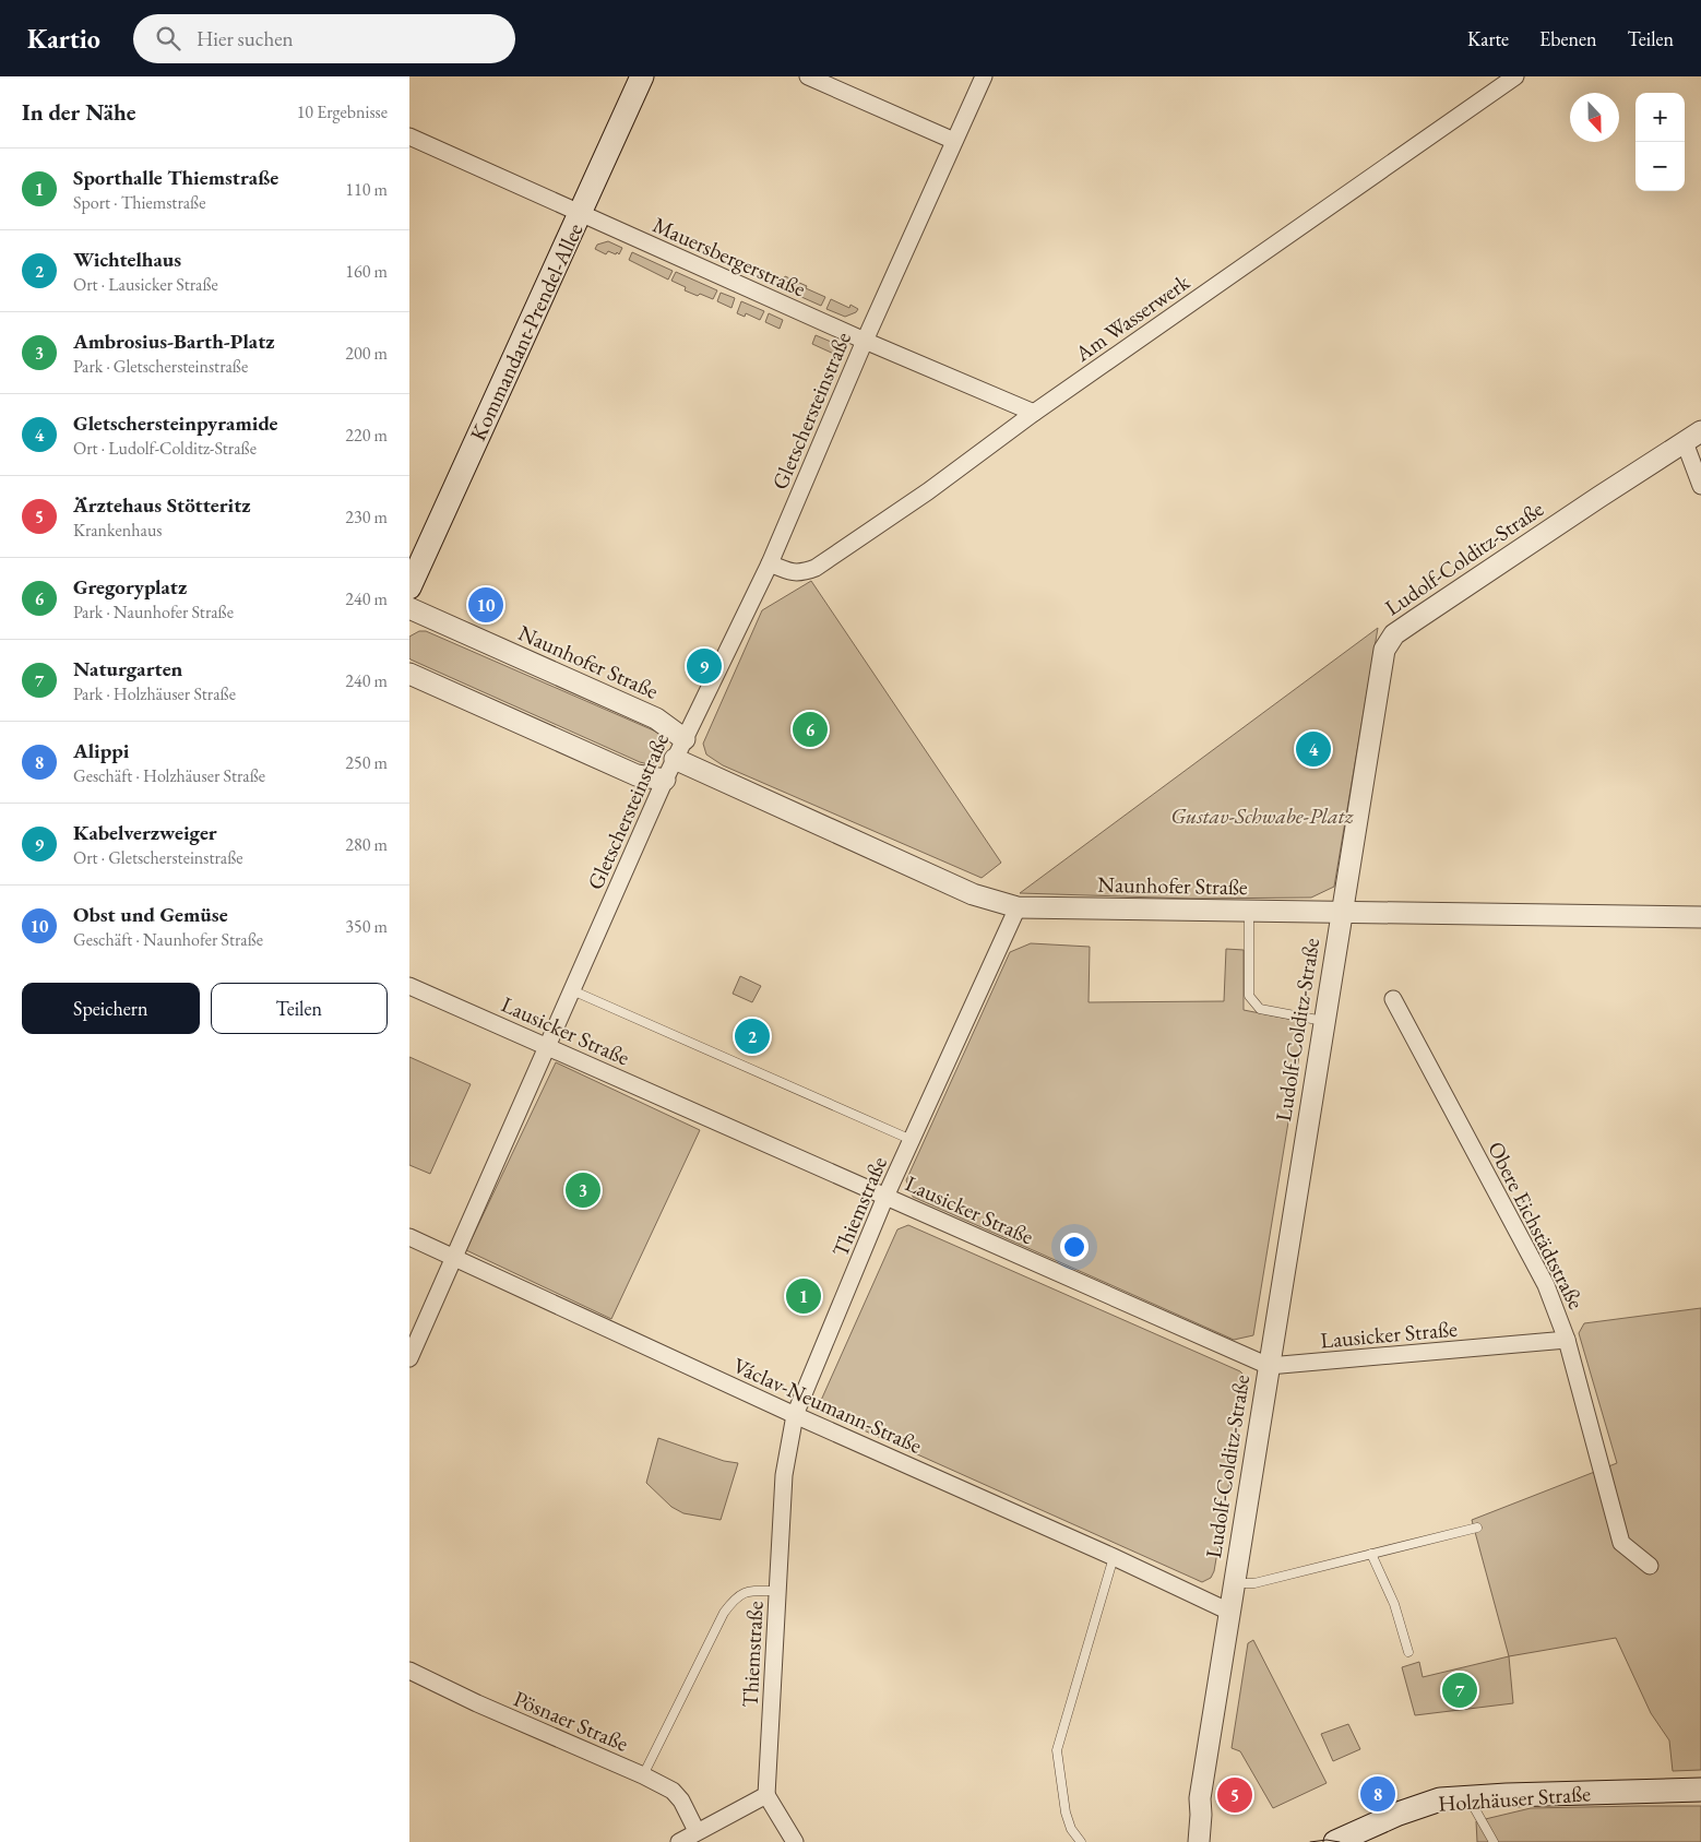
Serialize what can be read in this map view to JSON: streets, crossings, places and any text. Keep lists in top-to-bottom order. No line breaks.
{"streets":{"main road":["Kommandant-Prendel-Allee","Holzhäuser Straße"],"street":["Mauersbergerstraße","Am Wasserwerk","Gletschersteinstraße","Ludolf-Colditz-Straße","Naunhofer Straße","Lausicker Straße","Thiemstraße","Obere Eichstädtstraße","Václav-Neumann-Straße","Pösnaer Straße"]},"crossings":[["Mauersbergerstraße","Am Wasserwerk"],["Mauersbergerstraße","Kommandant-Prendel-Allee"],["Mauersbergerstraße","Gletschersteinstraße"],["Am Wasserwerk","Gletschersteinstraße"],["Gletschersteinstraße","Naunhofer Straße"],["Gletschersteinstraße","Lausicker Straße"],["Gletschersteinstraße","Václav-Neumann-Straße"],["Ludolf-Colditz-Straße","Naunhofer Straße"],["Ludolf-Colditz-Straße","Lausicker Straße"],["Ludolf-Colditz-Straße","Václav-Neumann-Straße"],["Naunhofer Straße","Thiemstraße"],["Lausicker Straße","Thiemstraße"],["Lausicker Straße","Obere Eichstädtstraße"],["Thiemstraße","Václav-Neumann-Straße"]],"parks":["Gustav-Schwabe-Platz"],"north":"bottom","page":{"header":"Kartio","search":"Hier suchen","nav":["Karte","Ebenen","Teilen"],"heading":["In der Nähe","10 Ergebnisse"],"map_buttons":["+","−"],"list":[{"mark":"1","name":"Sporthalle Thiemstraße","note":"Sport · Thiemstraße","value":"110 m"},{"mark":"2","name":"Wichtelhaus","note":"Ort · Lausicker Straße","value":"160 m"},{"mark":"3","name":"Ambrosius-Barth-Platz","note":"Park · Gletschersteinstraße","value":"200 m"},{"mark":"4","name":"Gletschersteinpyramide","note":"Ort · Ludolf-Colditz-Straße","value":"220 m"},{"mark":"5","name":"Ärztehaus Stötteritz","note":"Krankenhaus","value":"230 m"},{"mark":"6","name":"Gregoryplatz","note":"Park · Naunhofer Straße","value":"240 m"},{"mark":"7","name":"Naturgarten","note":"Park · Holzhäuser Straße","value":"240 m"},{"mark":"8","name":"Alippi","note":"Geschäft · Holzhäuser Straße","value":"250 m"},{"mark":"9","name":"Kabelverzweiger","note":"Ort · Gletschersteinstraße","value":"280 m"},{"mark":"10","name":"Obst und Gemüse","note":"Geschäft · Naunhofer Straße","value":"350 m"}],"pins":["10","9","6","4","2","3","1","7","8","5"],"buttons":["Speichern","Teilen"]}}
